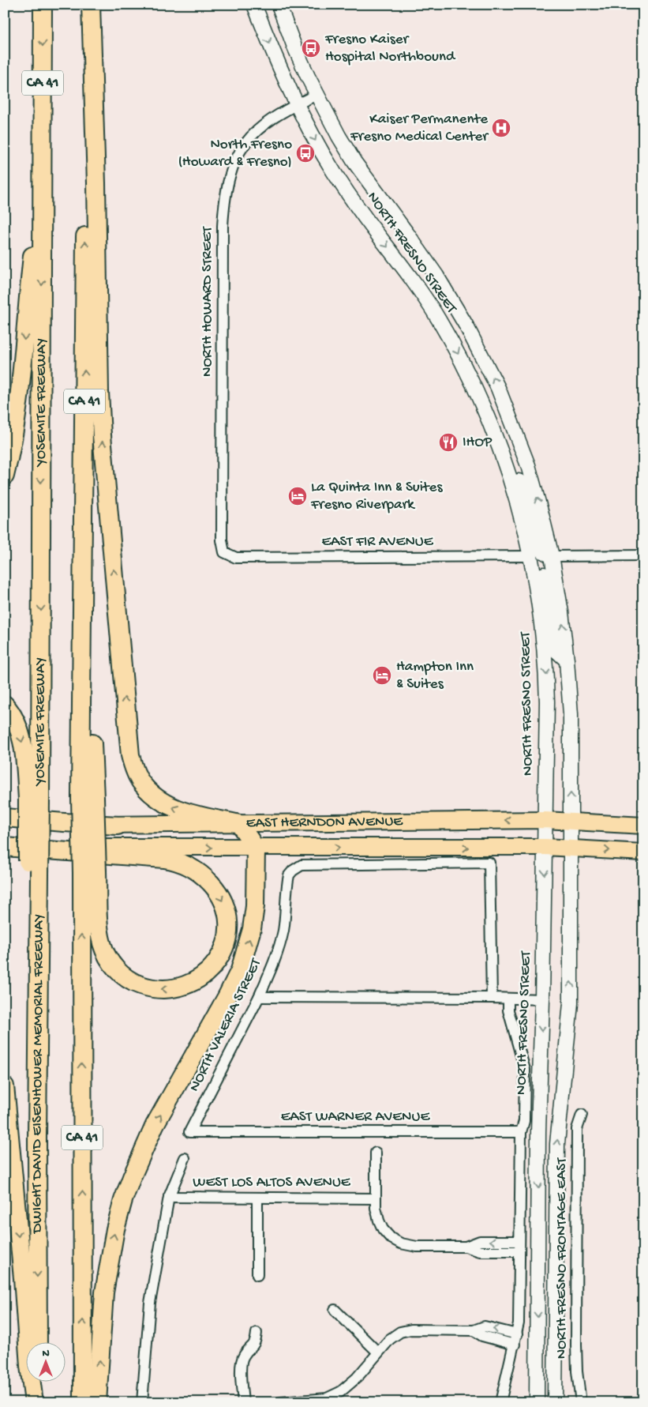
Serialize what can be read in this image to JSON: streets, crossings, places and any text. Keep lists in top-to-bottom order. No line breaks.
{"streets":{"highway":["CA 41","YOSEMITE FREEWAY","DWIGHT DAVID EISENHOWER MEMORIAL FREEWAY"],"main road":["NORTH FRESNO STREET","EAST HERNDON AVENUE"],"street":["NORTH HOWARD STREET","EAST FIR AVENUE","NORTH VALERIA STREET","EAST WARNER AVENUE","WEST LOS ALTOS AVENUE","NORTH FRESNO FRONTAGE EAST"]},"crossings":[["NORTH FRESNO STREET","NORTH HOWARD STREET"],["NORTH FRESNO STREET","EAST FIR AVENUE"],["NORTH FRESNO STREET","EAST HERNDON AVENUE"],["NORTH HOWARD STREET","EAST FIR AVENUE"],["YOSEMITE FREEWAY","DWIGHT DAVID EISENHOWER MEMORIAL FREEWAY"],["NORTH VALERIA STREET","EAST WARNER AVENUE"]],"places":{"bus stop":["Fresno Kaiser Hospital Northbound","North Fresno (Howard & Fresno)"],"hospital":["Kaiser Permanente Fresno Medical Center"],"restaurant":["IHOP"],"hotel":["La Quinta Inn & Suites Fresno Riverpark","Hampton Inn & Suites"]},"north":"top"}
